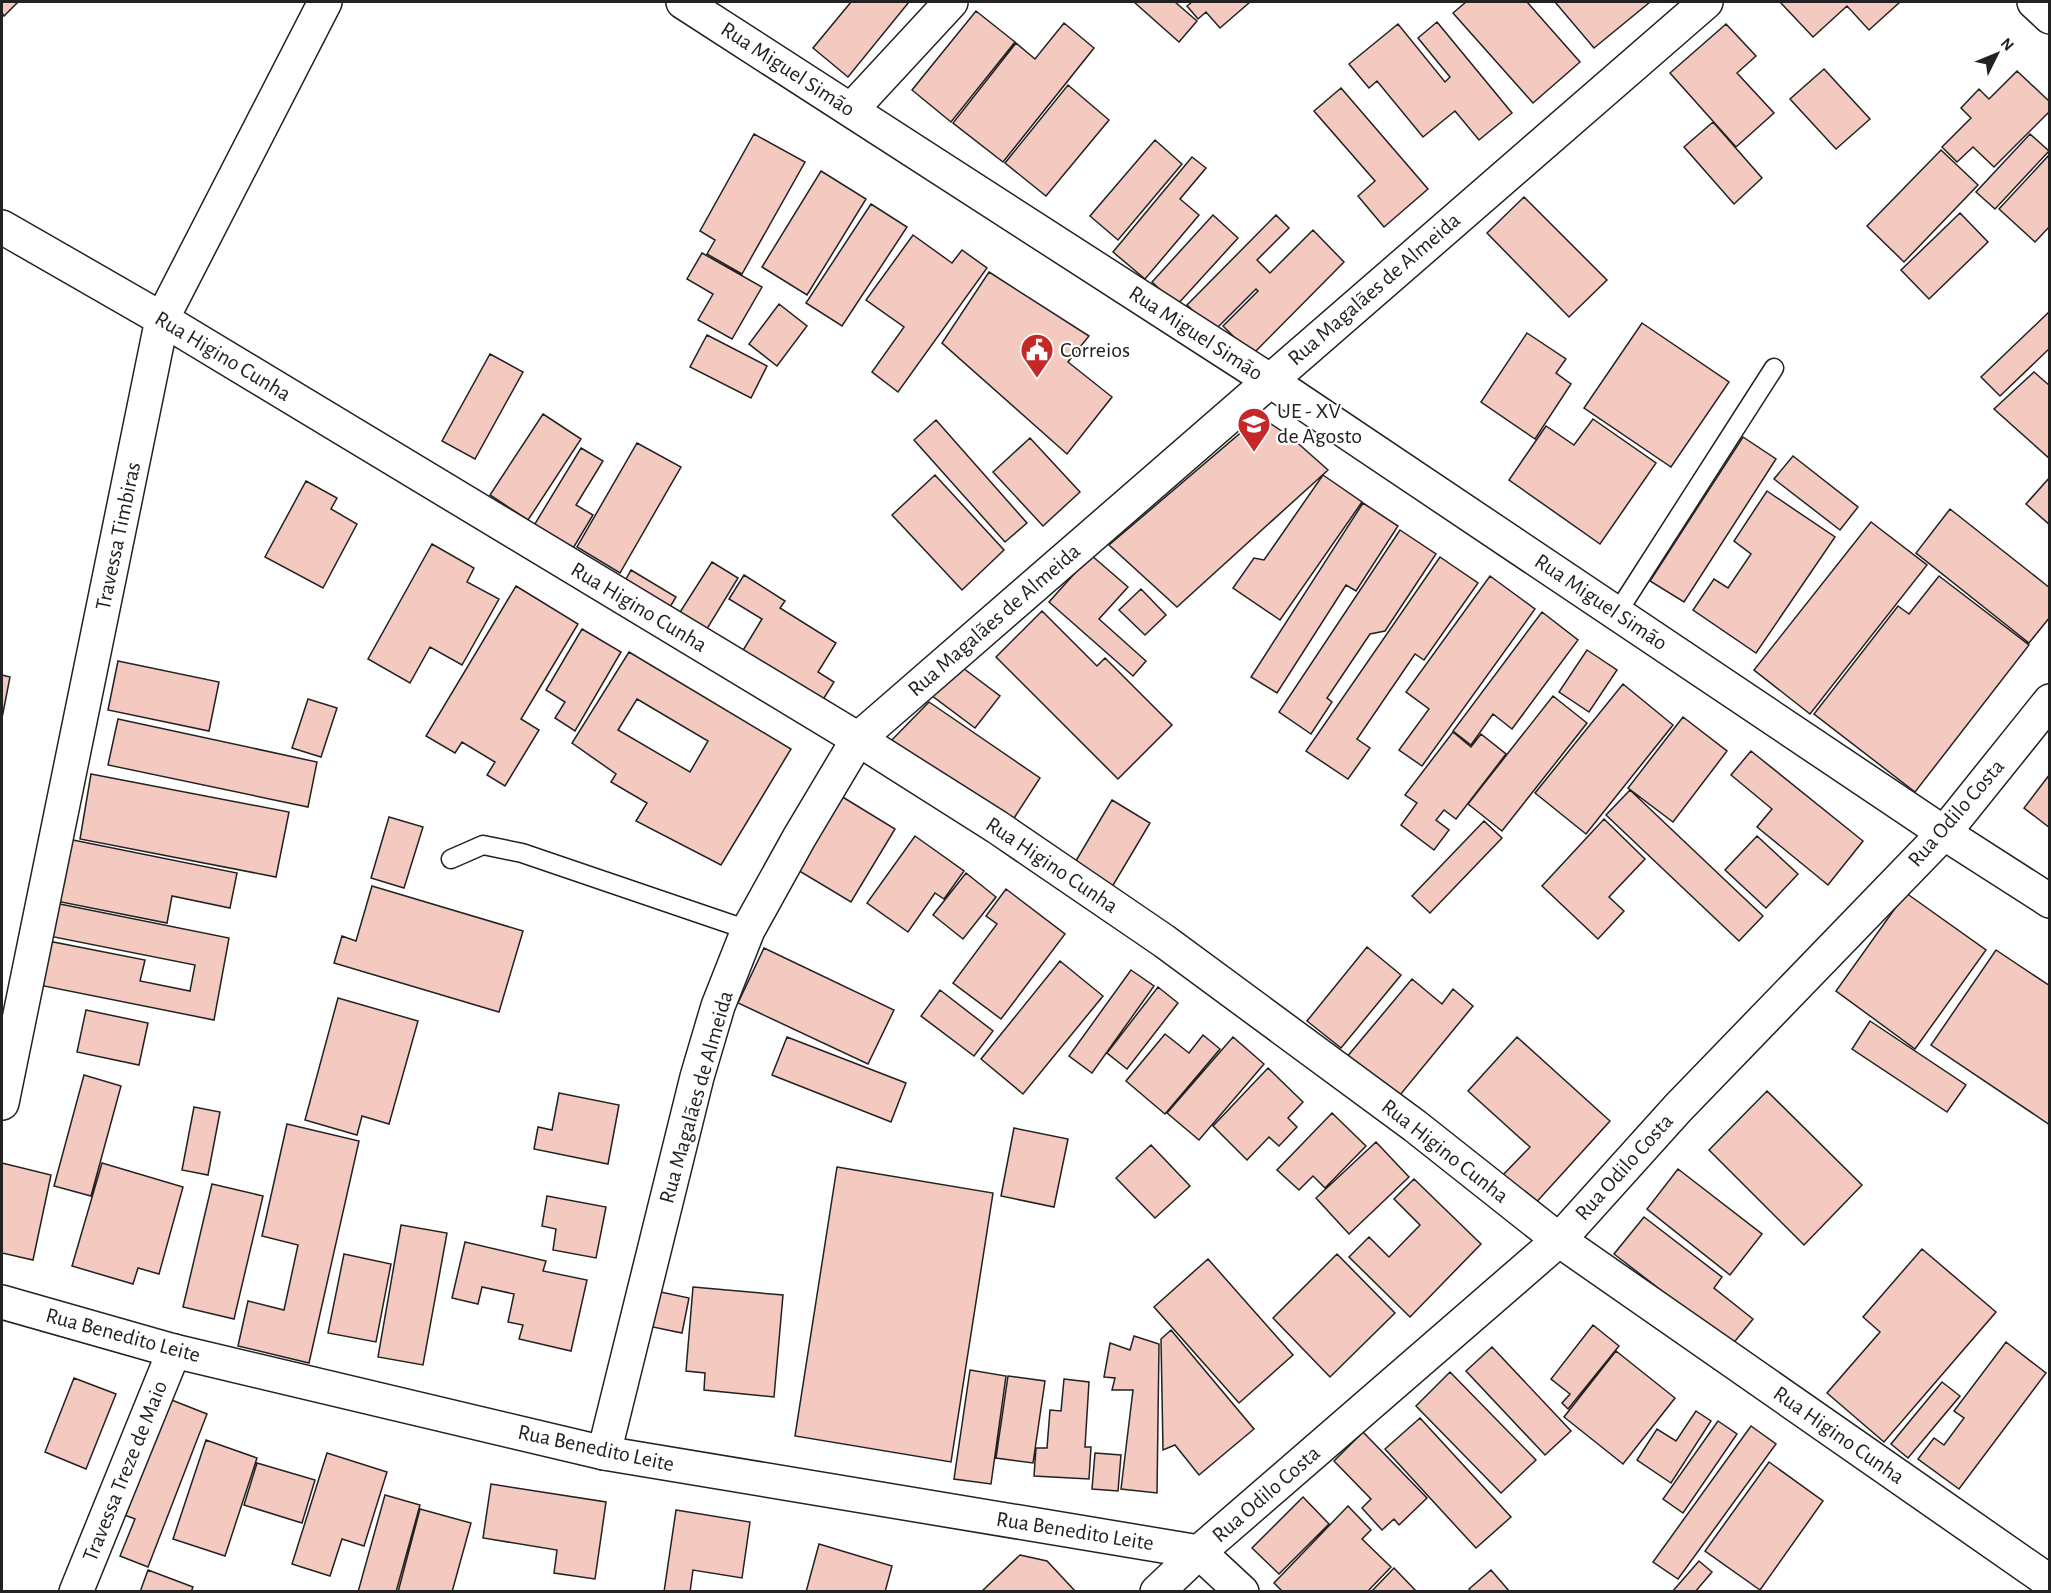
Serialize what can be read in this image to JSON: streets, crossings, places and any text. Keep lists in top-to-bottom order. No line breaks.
{"streets":{"street":["Rua Miguel Simão","Rua Magalães de Almeida","Rua Higino Cunha","Travessa Timbiras","Rua Odilo Costa","Rua Benedito Leite","Travessa Treze de Maio"]},"crossings":[["Rua Miguel Simão","Rua Magalães de Almeida"],["Rua Miguel Simão","Rua Odilo Costa"],["Rua Magalães de Almeida","Rua Higino Cunha"],["Rua Magalães de Almeida","Rua Benedito Leite"],["Rua Higino Cunha","Travessa Timbiras"],["Rua Higino Cunha","Rua Odilo Costa"],["Rua Odilo Costa","Rua Benedito Leite"],["Rua Benedito Leite","Travessa Treze de Maio"]],"places":{"public building":["Correios"],"school or university":["UE - XV de Agosto"]},"north":"top right"}
